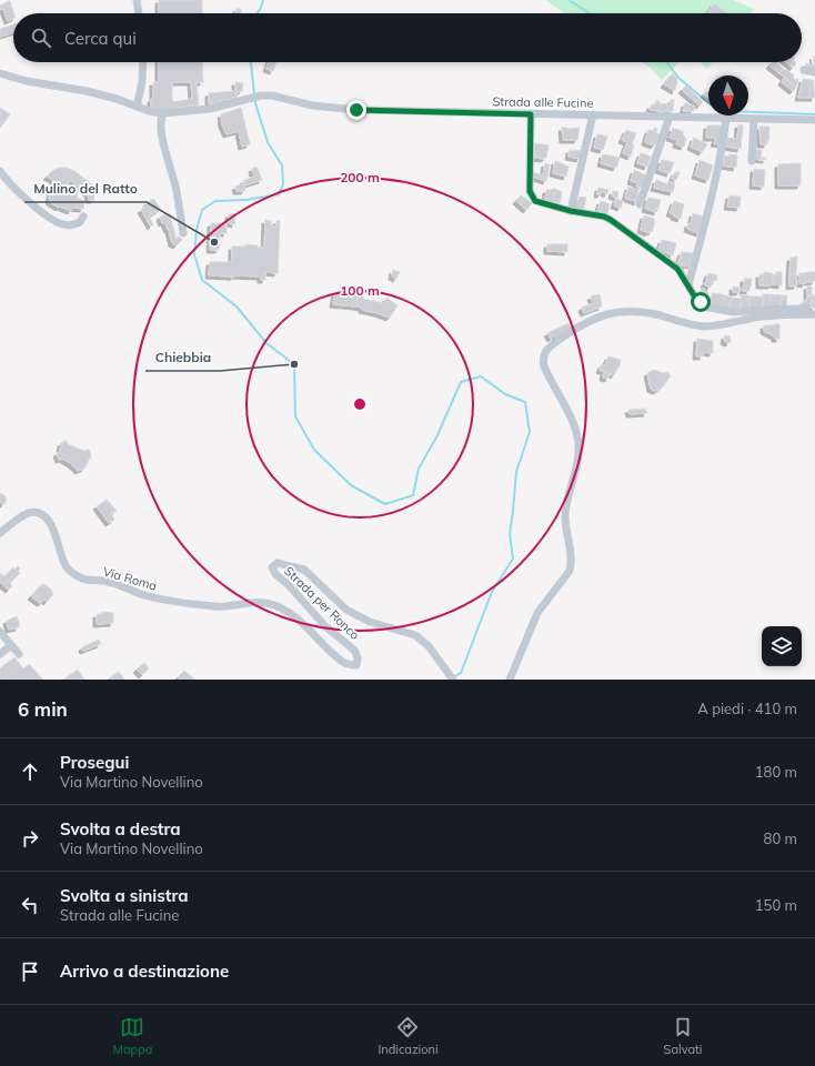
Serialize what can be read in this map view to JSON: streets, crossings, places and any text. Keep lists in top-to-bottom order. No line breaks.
{"streets":{"street":["Strada alle Fucine","Via Roma","Strada per Ronco"]},"crossings":[["Via Roma","Strada per Ronco"]],"places":["Mulino del Ratto","Chiebbia"],"north":"bottom","page":{"search":"Cerca qui","heading":["6 min","A piedi · 410 m"],"list":[["Prosegui","Via Martino Novellino","180 m"],["Svolta a destra","Via Martino Novellino","80 m"],["Svolta a sinistra","Strada alle Fucine","150 m"],"Arrivo a destinazione"],"nav":["Mappa","Indicazioni","Salvati"]},"rings":["200 m","100 m"]}
